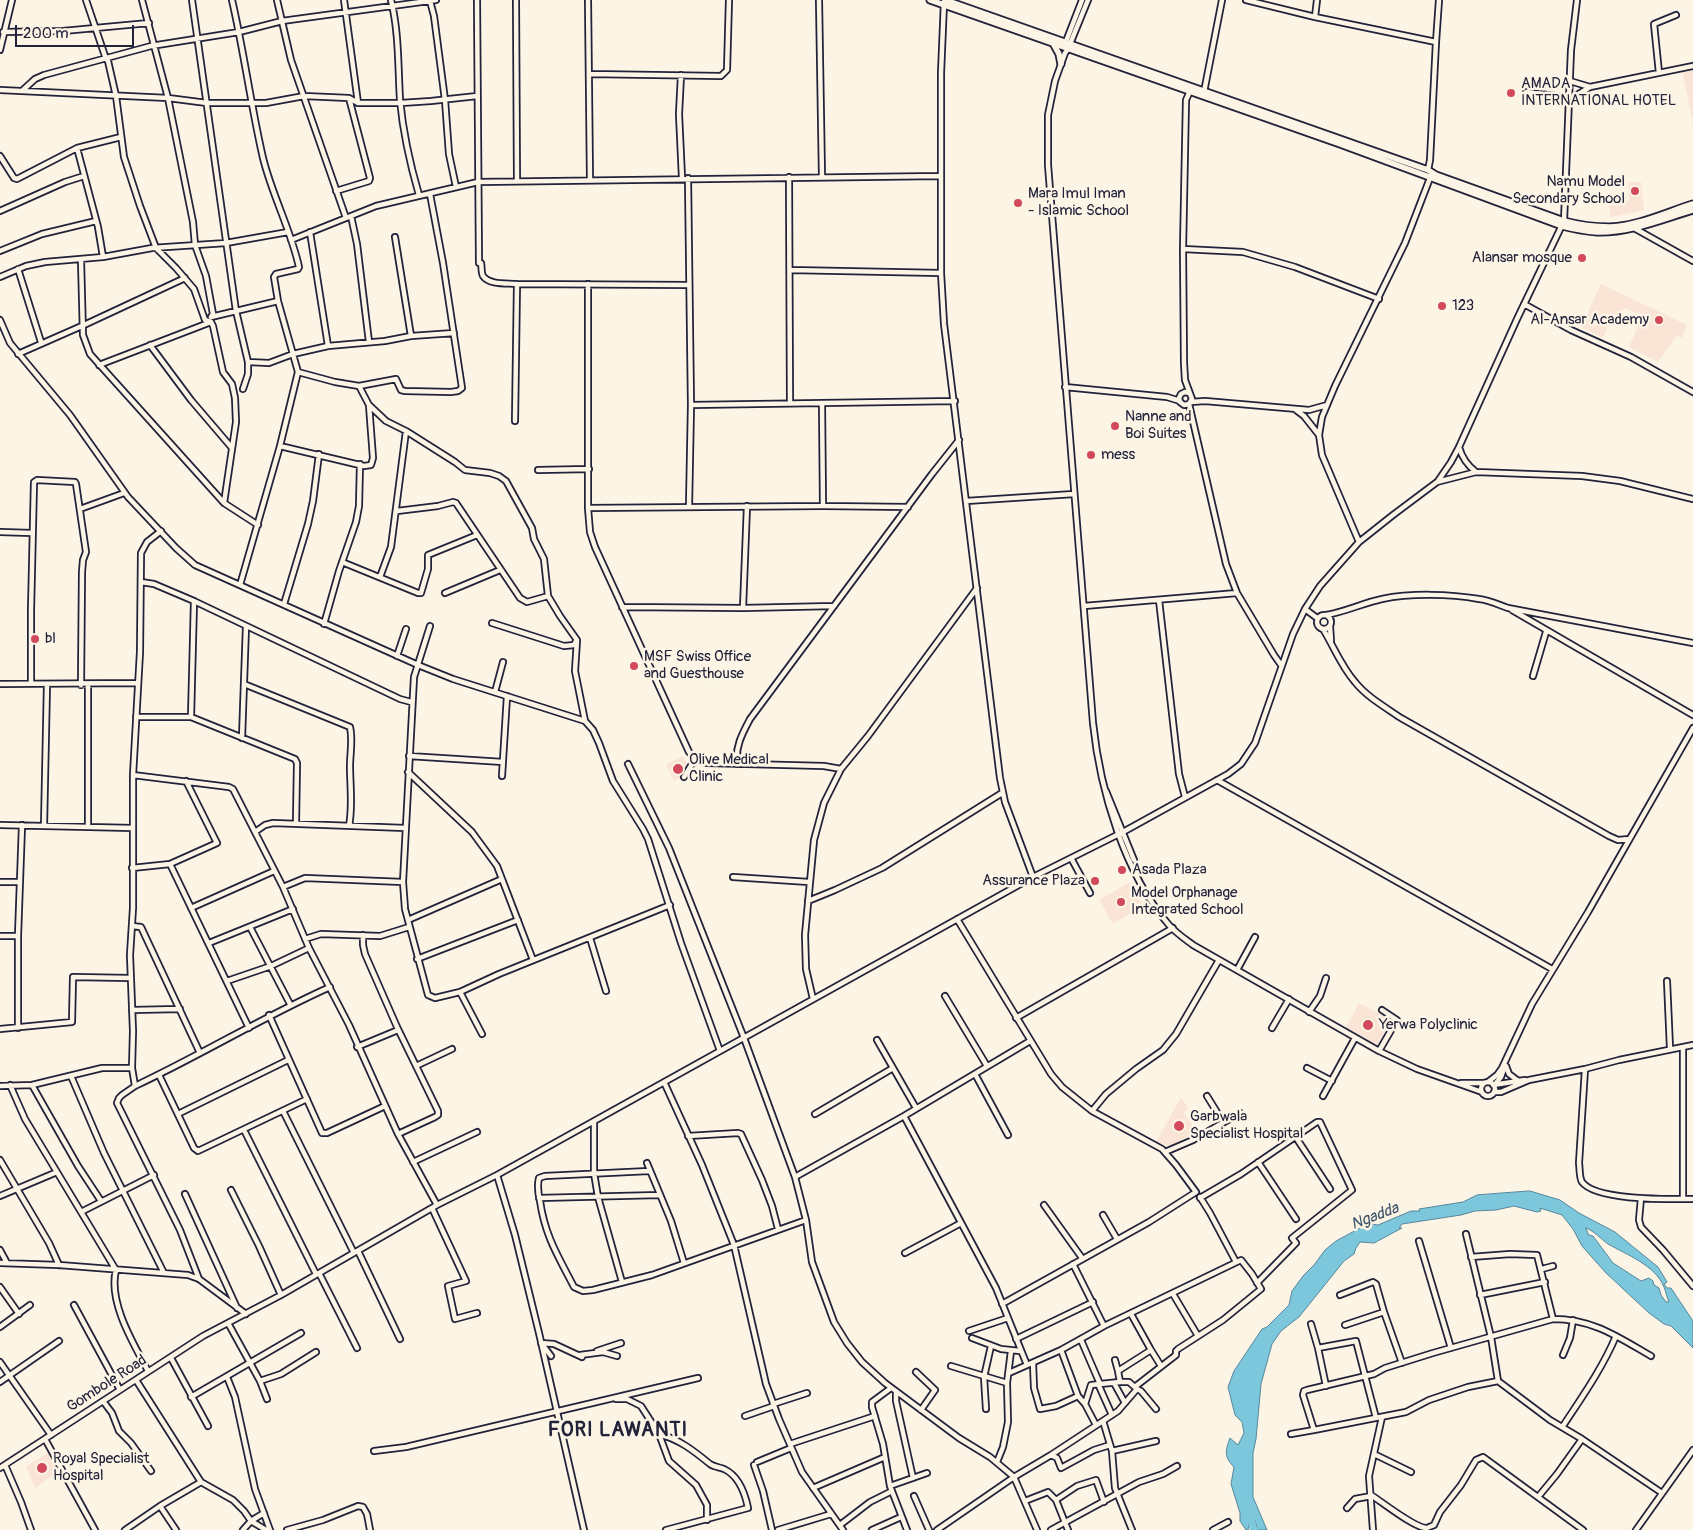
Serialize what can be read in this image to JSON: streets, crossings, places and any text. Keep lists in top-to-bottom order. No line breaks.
{"streets":{"street":["Gombole Road"]},"districts":["FORI LAWANTI"],"water":["Ngadda"],"places":["AMADA INTERNATIONAL HOTEL","Namu Model Secondary School","Mara Imul Iman - Islamic School","Alansar mosque","123","Al-Ansar Academy","Nanne and Boi Suites","mess","bl","MSF Swiss Office and Guesthouse","Olive Medical Clinic","Asada Plaza","Assurance Plaza","Model Orphanage Integrated School","Yerwa Polyclinic","Garbwala Specialist Hospital","Royal Specialist Hospital"],"scale_bar":"200 m"}
